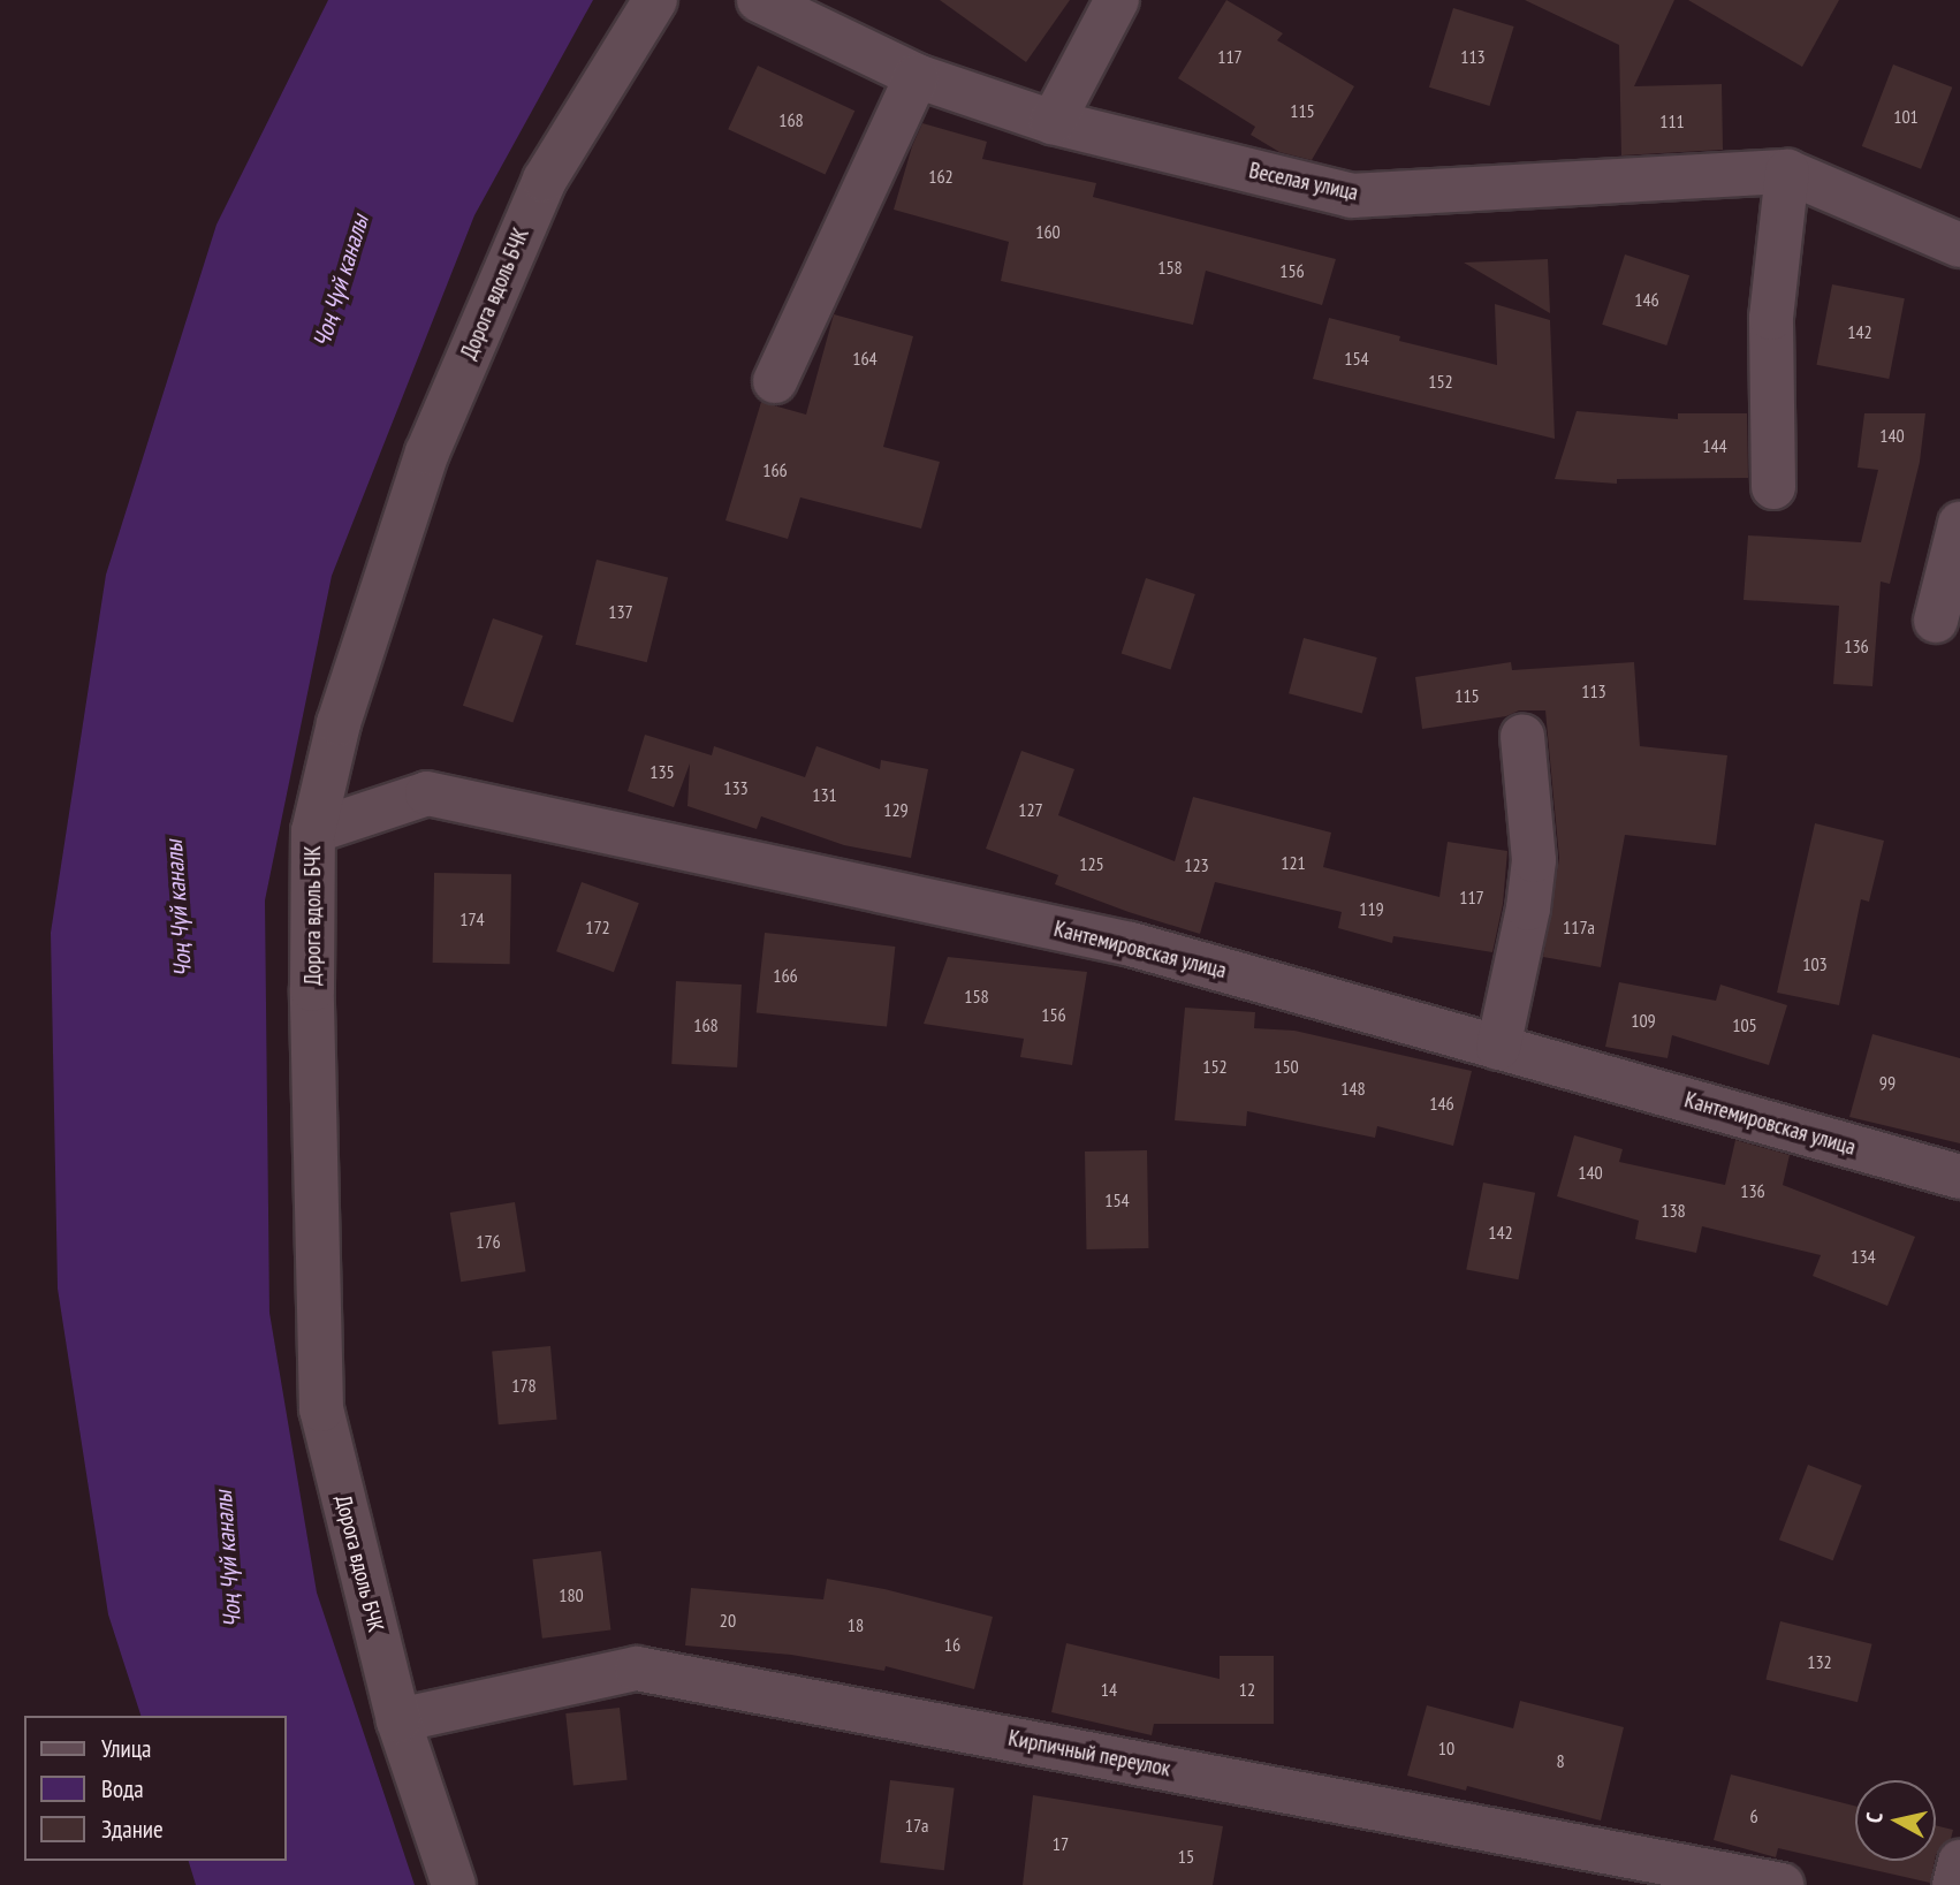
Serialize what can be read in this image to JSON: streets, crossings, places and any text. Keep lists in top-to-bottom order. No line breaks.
{"streets":{"street":["Веселая улица","Дорога вдоль БЧК","Кантемировская улица","Кирпичный переулок"]},"crossings":[["Дорога вдоль БЧК","Кантемировская улица"],["Дорога вдоль БЧК","Кирпичный переулок"]],"water":["Чоң Чүй каналы"],"house_numbers":["117","113","115","101","168","111","162","160","158","156","146","142","164","154","152","140","144","166","137","136","113","115","135","133","131","129","127","121","125","123","117","119","174","172","117a","103","166","158","156","109","168","105","152","150","99","148","146","140","136","154","138","142","176","134","178","180","20","18","16","132","14","12","10","8","6","17a","17","15"],"legend":["Улица","Вода","Здание"],"north":"left"}
